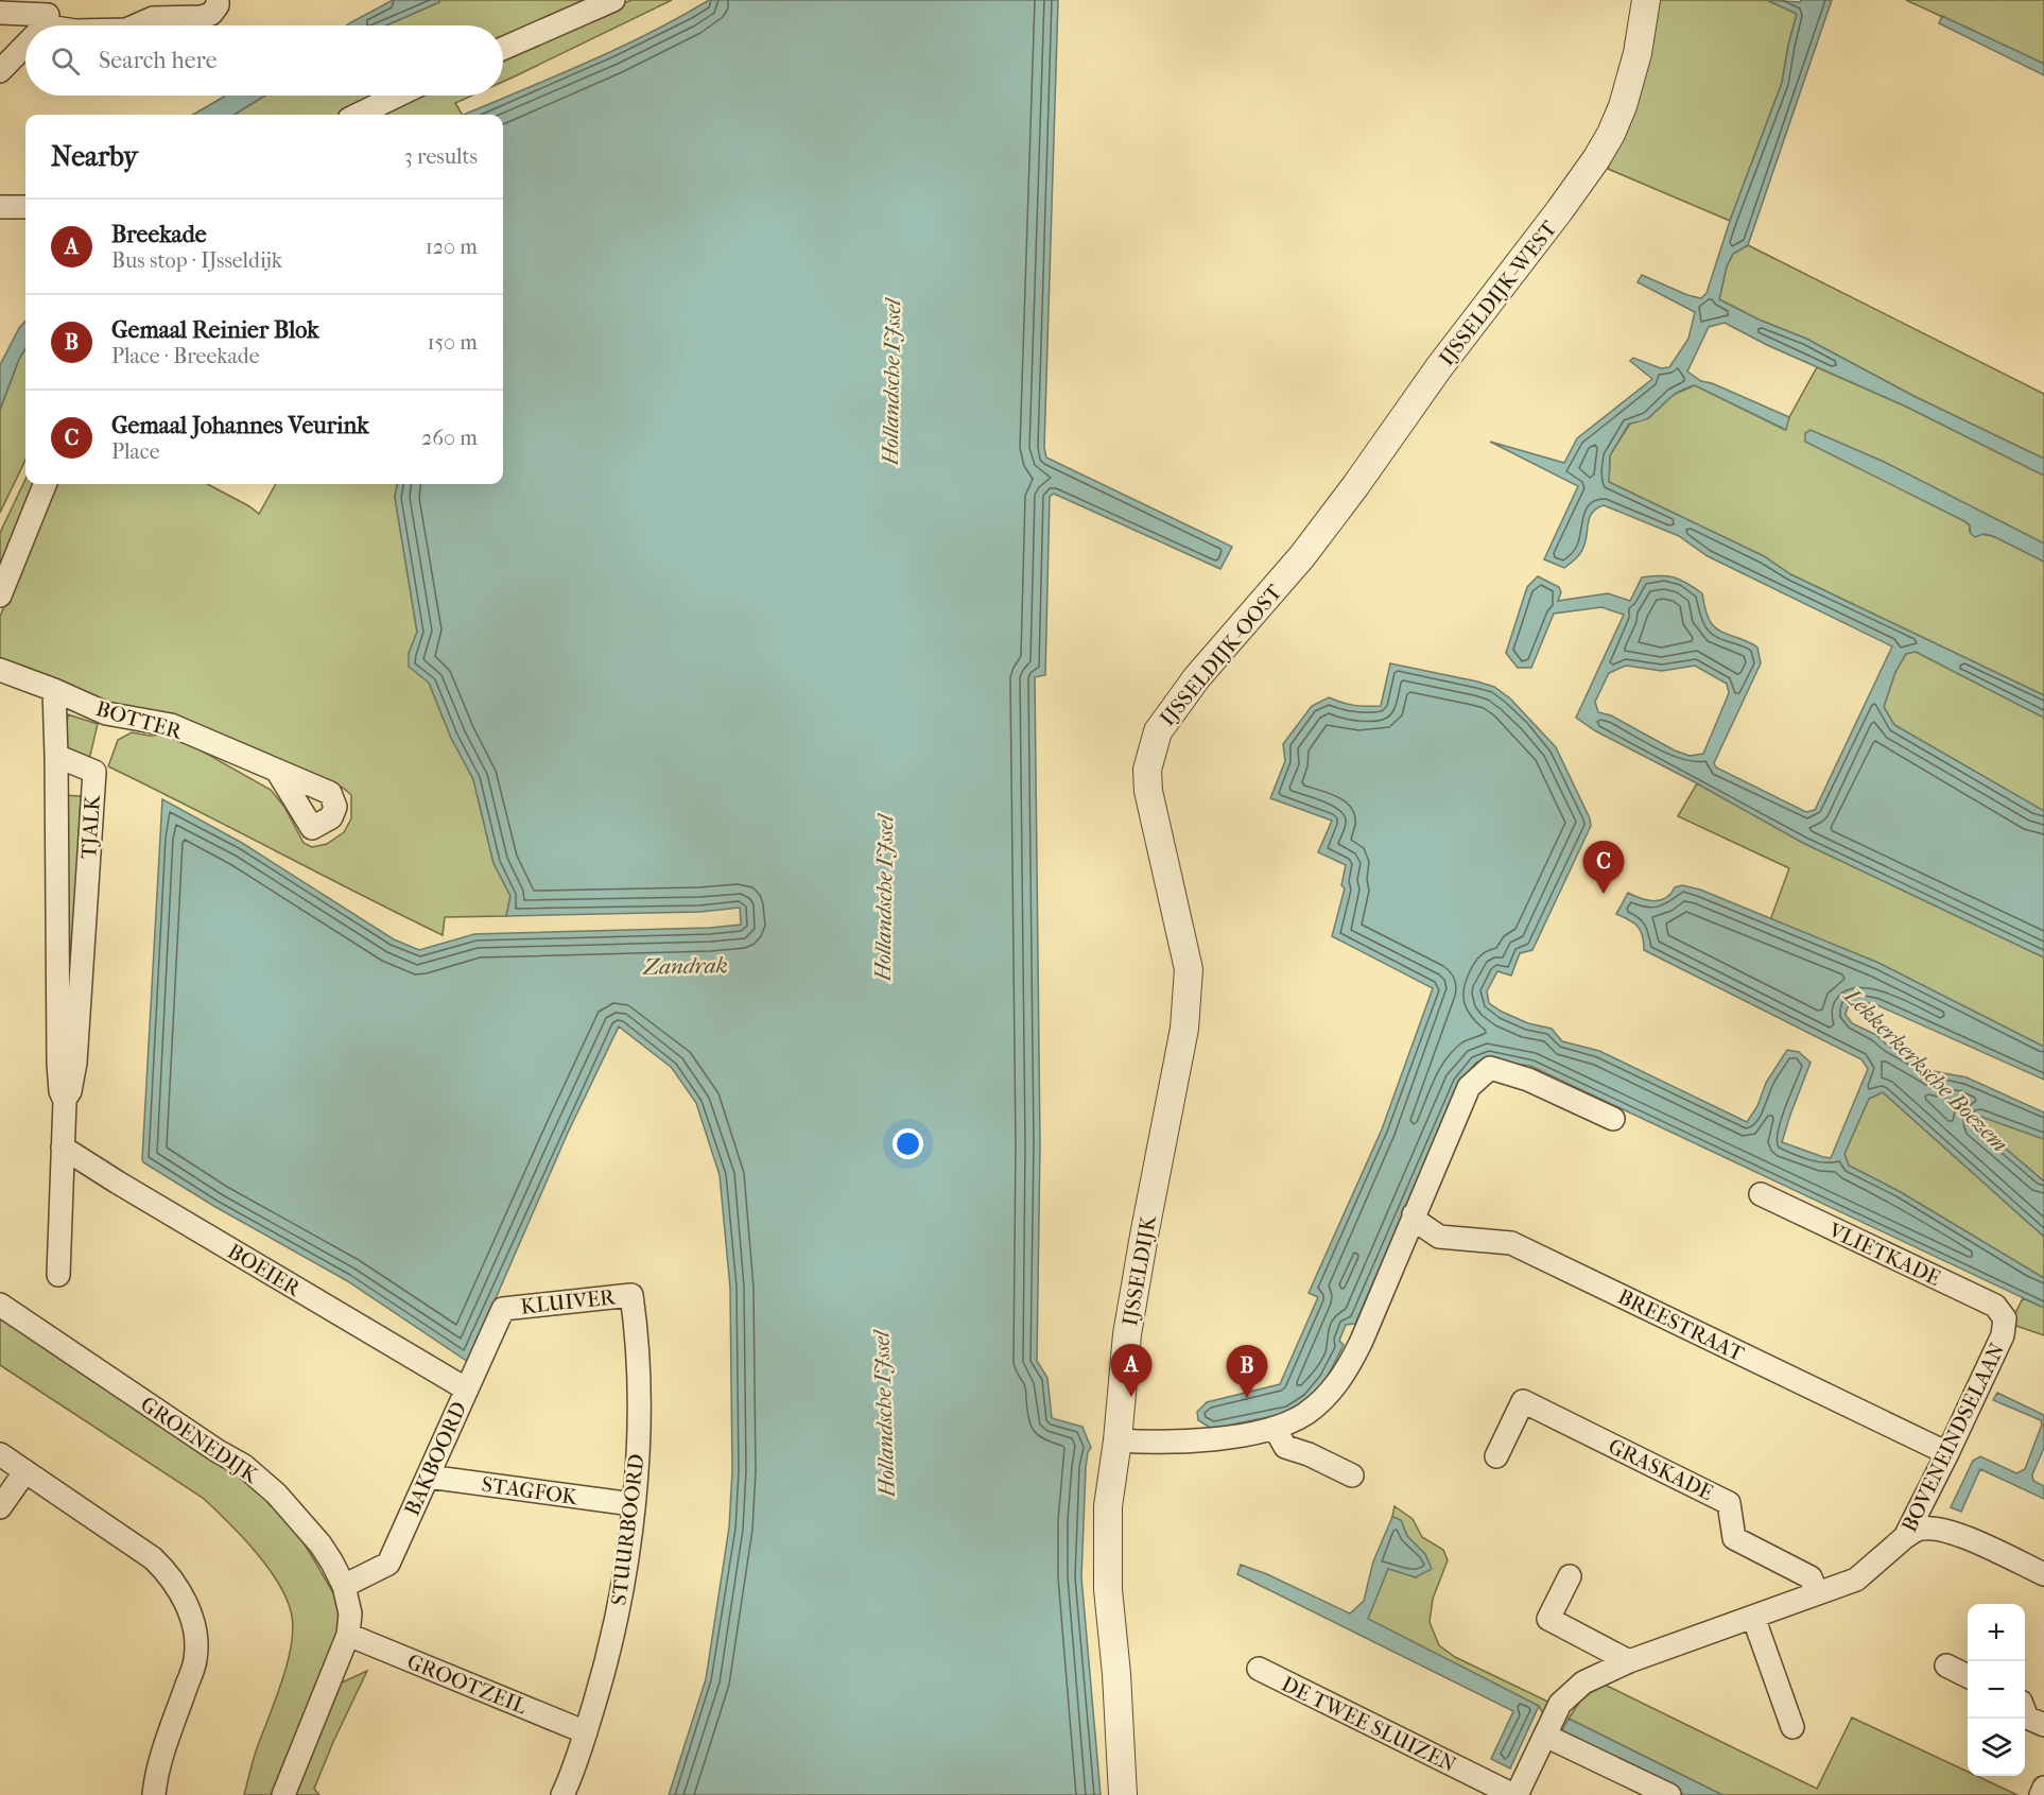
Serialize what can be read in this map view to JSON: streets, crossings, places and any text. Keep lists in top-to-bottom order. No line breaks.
{"streets":{"street":["IJSSELDIJK-WEST","IJSSELDIJK-OOST","BOTTER","TJALK","VLIETKADE","BOEIER","IJSSELDIJK","KLUIVER","BREESTRAAT","BOVENEINDSELAAN","GROENEDIJK","BAKBOORD","GRASKADE","STAGFOK","STUURBOORD","GROOTZEIL","DE TWEE SLUIZEN"]},"crossings":[["IJSSELDIJK-WEST","IJSSELDIJK-OOST"],["IJSSELDIJK-OOST","IJSSELDIJK"],["BOTTER","TJALK"],["TJALK","BOEIER"],["VLIETKADE","BOVENEINDSELAAN"],["BOEIER","BAKBOORD"],["KLUIVER","BAKBOORD"],["KLUIVER","STUURBOORD"],["BREESTRAAT","BOVENEINDSELAAN"],["BOVENEINDSELAAN","GRASKADE"],["BOVENEINDSELAAN","DE TWEE SLUIZEN"],["GROENEDIJK","BAKBOORD"],["GROENEDIJK","GROOTZEIL"],["BAKBOORD","STAGFOK"],["STAGFOK","STUURBOORD"],["STUURBOORD","GROOTZEIL"]],"water":["Hollandsche IJssel","Zandrak","Lekkerkerksche Boezem"],"page":{"search":"Search here","heading":["Nearby","3 results"],"list":[{"mark":"A","name":"Breekade","note":"Bus stop · IJsseldijk","value":"120 m"},{"mark":"B","name":"Gemaal Reinier Blok","note":"Place · Breekade","value":"150 m"},{"mark":"C","name":"Gemaal Johannes Veurink","note":"Place","value":"260 m"}],"pins":["C","A","B"],"map_buttons":["+","−"]}}
